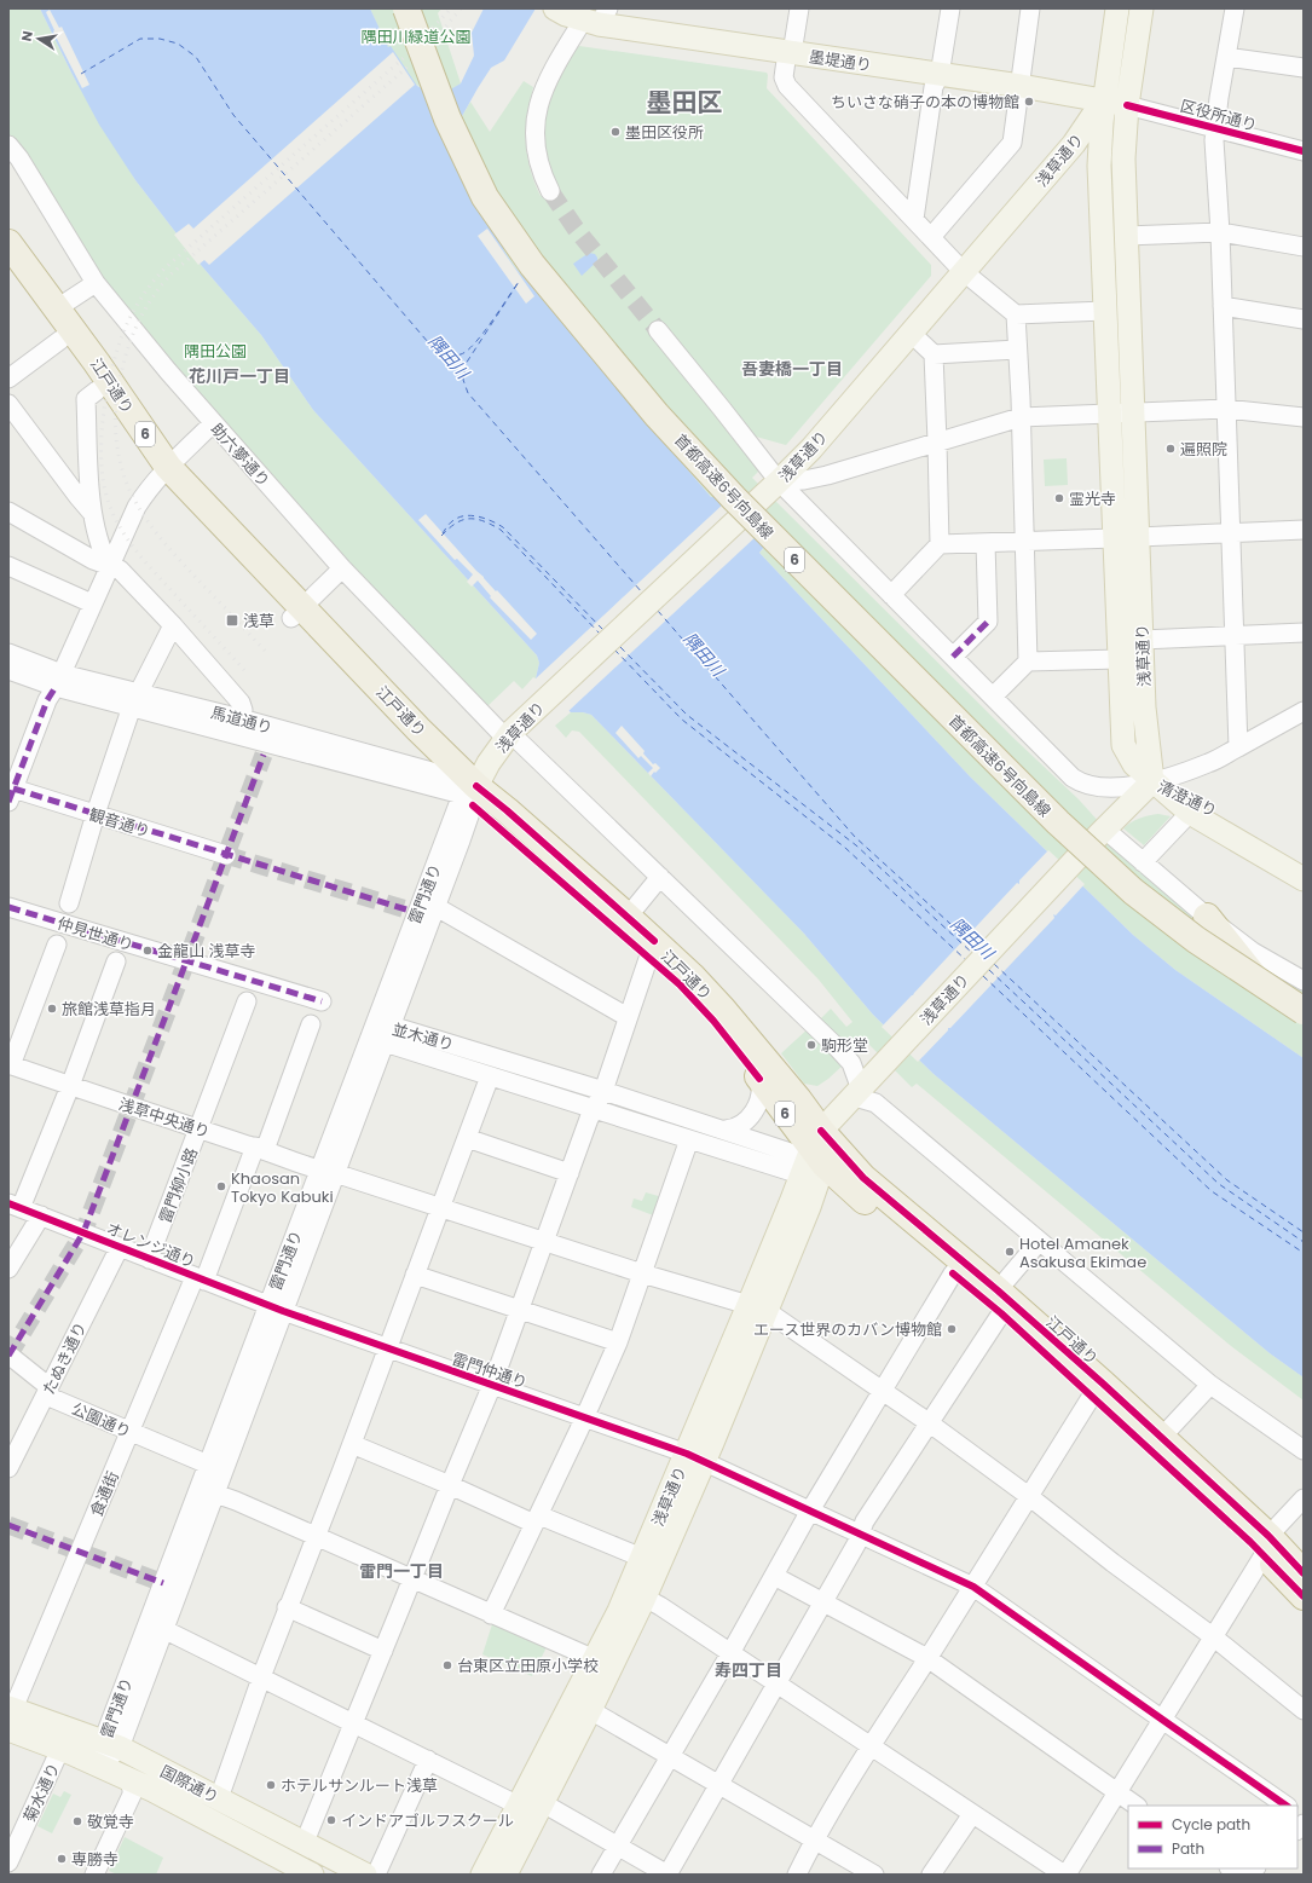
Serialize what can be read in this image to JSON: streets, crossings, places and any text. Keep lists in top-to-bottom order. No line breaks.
{"streets":{"highway":["江戸通り","6","首都高速6号向島線"],"main road":["墨堤通り","浅草通り","清澄通り","国際通り"],"street":["区役所通り","助六夢通り","馬道通り","観音通り","雷門通り","仲見世通り","並木通り","浅草中央通り","雷門柳小路","オレンジ通り","たぬき通り","雷門仲通り","公園通り","食通街","菊水通り"]},"crossings":[["墨堤通り","区役所通り"],["墨堤通り","浅草通り"],["区役所通り","浅草通り"],["浅草通り","江戸通り"],["浅草通り","助六夢通り"],["浅草通り","馬道通り"],["浅草通り","清澄通り"],["浅草通り","雷門通り"],["浅草通り","並木通り"],["浅草通り","浅草中央通り"],["浅草通り","雷門仲通り"],["江戸通り","助六夢通り"],["江戸通り","馬道通り"],["江戸通り","雷門通り"],["江戸通り","並木通り"],["助六夢通り","並木通り"],["馬道通り","雷門通り"],["雷門通り","並木通り"],["雷門通り","浅草中央通り"],["雷門通り","オレンジ通り"],["雷門通り","雷門仲通り"],["雷門通り","公園通り"],["雷門通り","国際通り"],["浅草中央通り","雷門柳小路"],["浅草中央通り","食通街"],["雷門柳小路","オレンジ通り"],["オレンジ通り","たぬき通り"],["オレンジ通り","雷門仲通り"],["オレンジ通り","食通街"],["たぬき通り","公園通り"],["公園通り","食通街"],["食通街","国際通り"],["国際通り","菊水通り"]],"districts":["墨田区","吾妻橋一丁目","花川戸一丁目","雷門一丁目","寿四丁目"],"water":["隅田川"],"parks":["隅田川緑道公園","隅田公園"],"places":{"other":["ちいさな硝子の本の博物館","墨田区役所","遍照院","霊光寺","金龍山 浅草寺","旅館浅草指月","駒形堂","Khaosan Tokyo Kabuki","Hotel Amanek Asakusa Ekimae","エース世界のカバン博物館","台東区立田原小学校","ホテルサンルート浅草","インドアゴルフスクール","敬覚寺","専勝寺"],"transit":["浅草"]},"legend":["Cycle path","Path"],"north":"left"}
